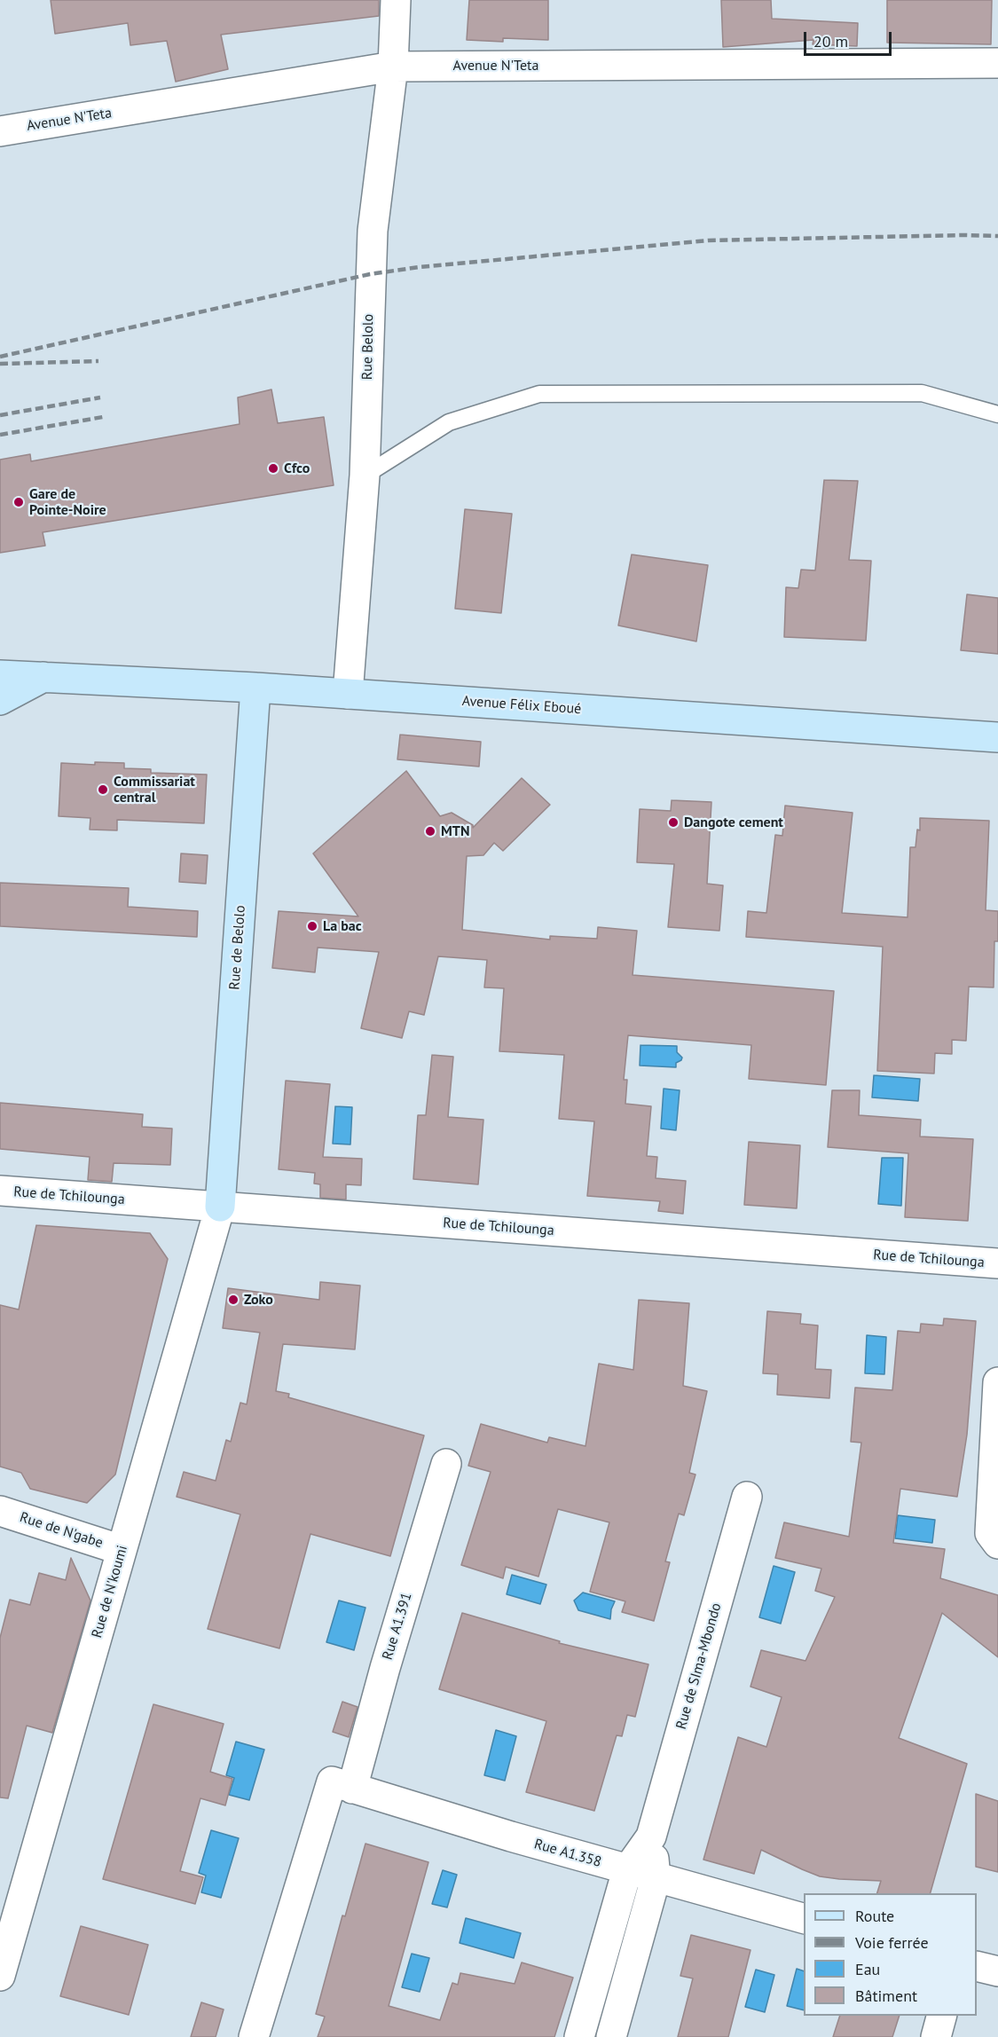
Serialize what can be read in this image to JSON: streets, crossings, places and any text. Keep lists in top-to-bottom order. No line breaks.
{"streets":{"street":["Avenue N'Teta","Rue Belolo","Avenue Félix Eboué","Rue de Belolo","Rue de Tchilounga","Rue de N'gabe","Rue de N'koumi","Rue A1.391","Rue de SIma-Mbondo","Rue A1.358"]},"crossings":[["Avenue N'Teta","Rue Belolo"],["Rue Belolo","Avenue Félix Eboué"],["Avenue Félix Eboué","Rue de Belolo"],["Rue de Belolo","Rue de Tchilounga"],["Rue de Belolo","Rue de N'koumi"],["Rue de Tchilounga","Rue de N'koumi"],["Rue de N'gabe","Rue de N'koumi"],["Rue A1.391","Rue A1.358"],["Rue de SIma-Mbondo","Rue A1.358"]],"places":["Cfco","Gare de Pointe-Noire","Commissariat central","Dangote cement","MTN","La bac","Zoko"],"legend":["Route","Voie ferrée","Eau","Bâtiment"],"scale_bar":"20 m"}
